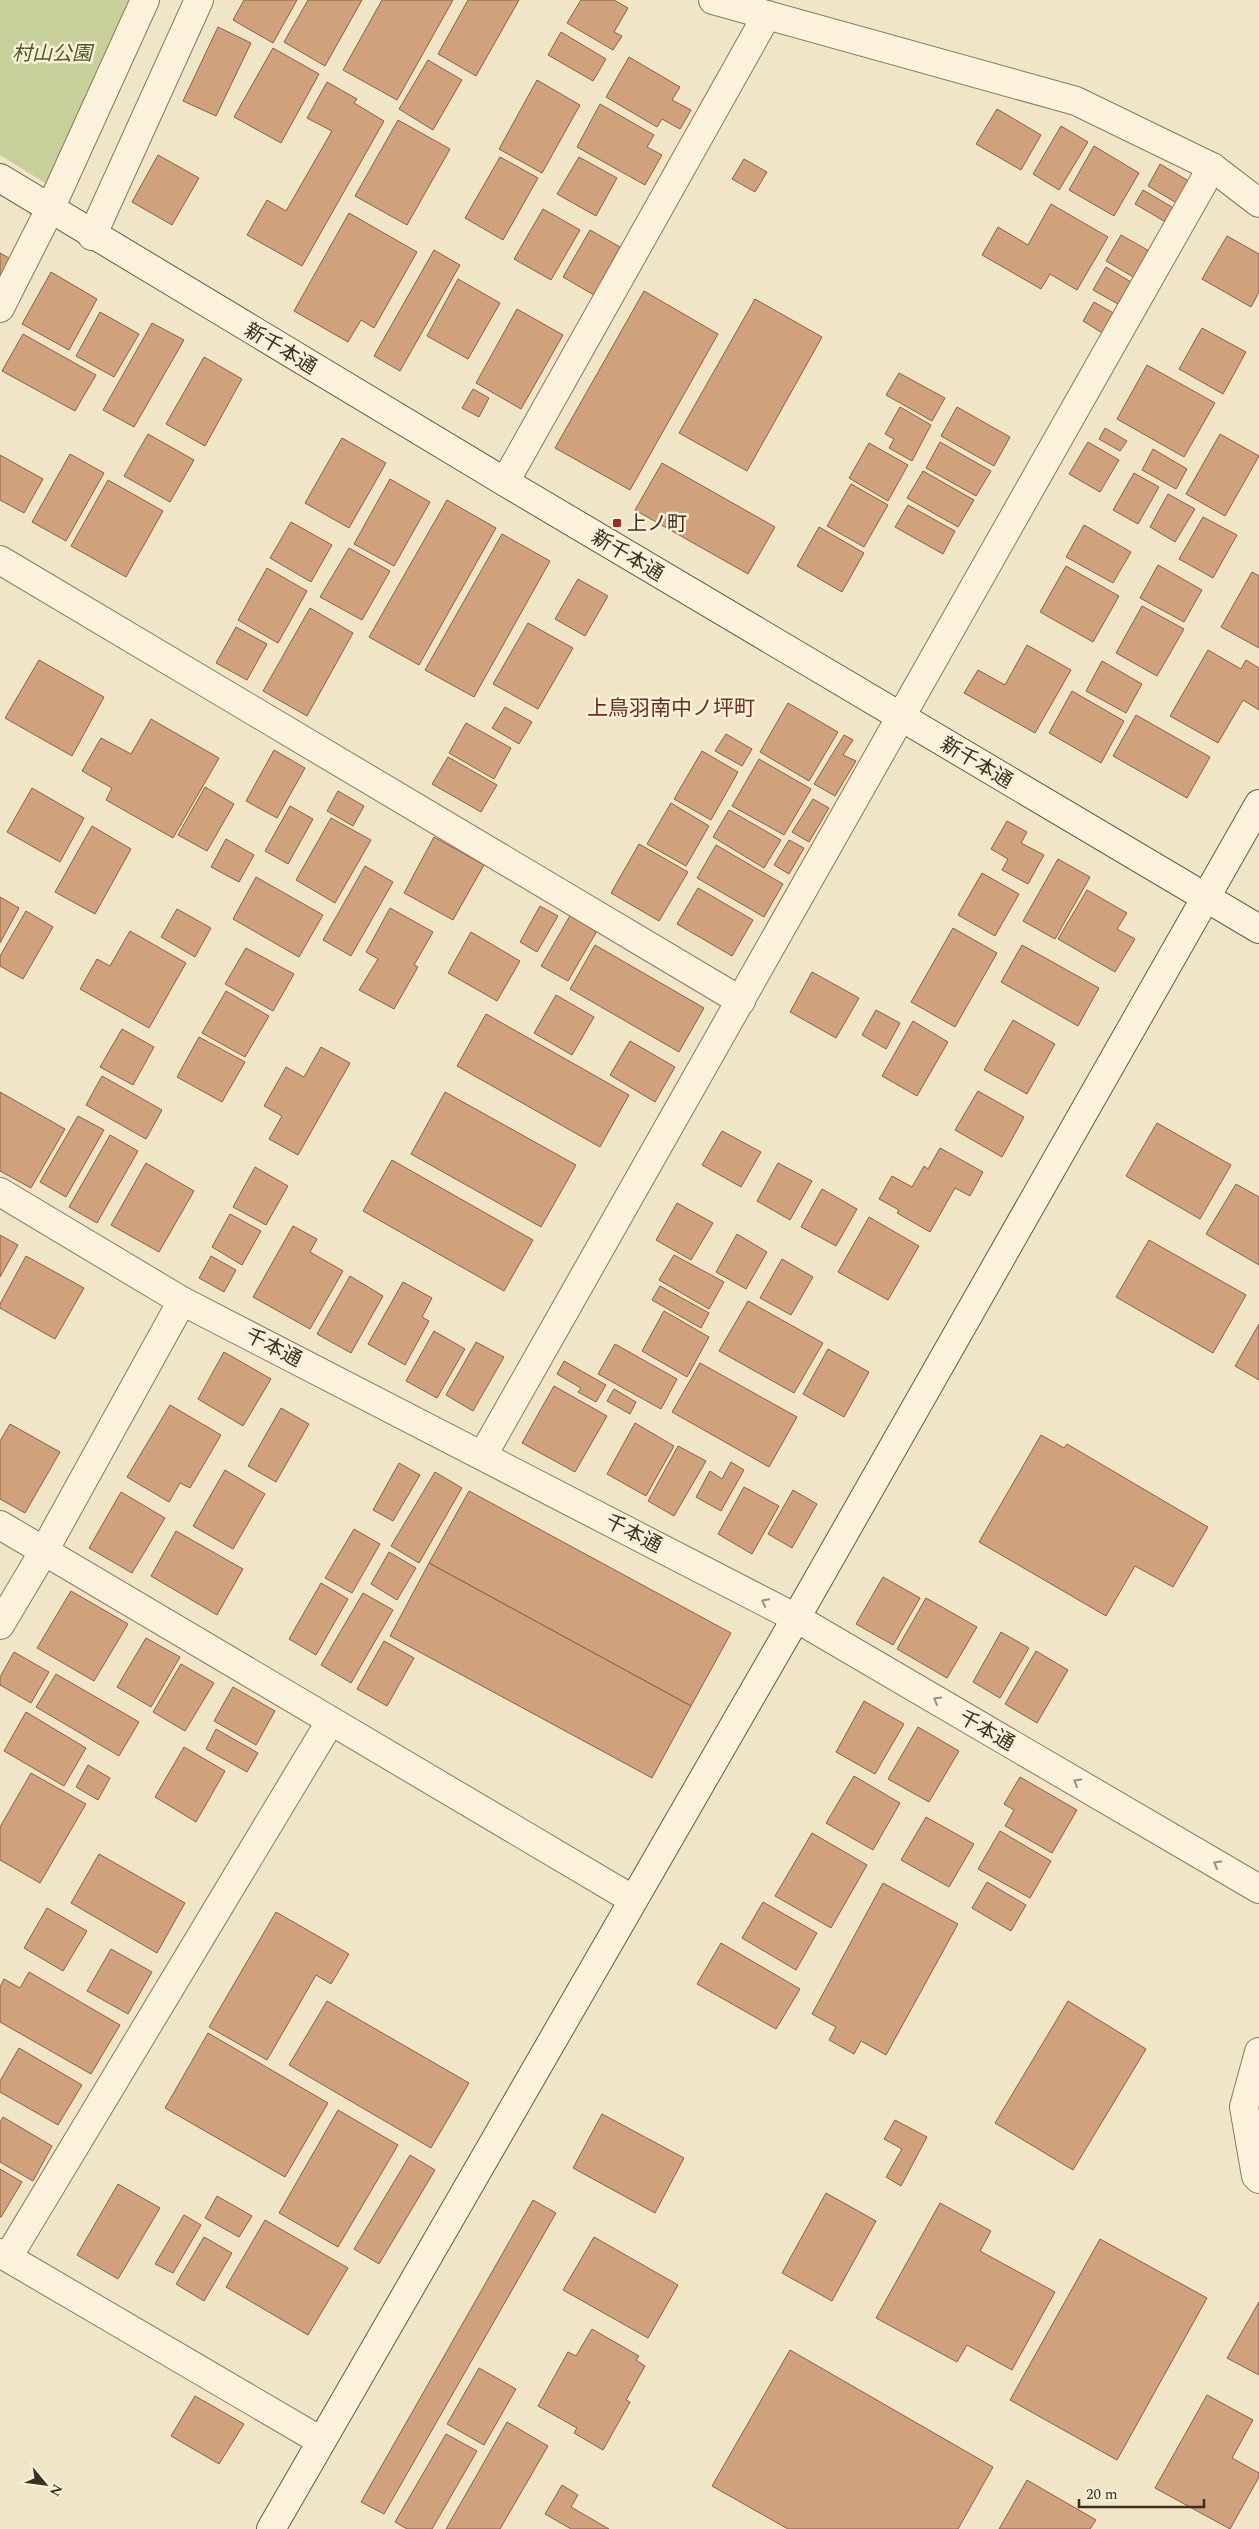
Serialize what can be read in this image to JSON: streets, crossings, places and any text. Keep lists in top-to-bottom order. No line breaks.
{"streets":{"street":["新千本通","千本通"]},"one_way":["千本通"],"districts":["上鳥羽南中ノ坪町"],"parks":["村山公園"],"places":{"transit":["上ノ町"]},"scale_bar":"20 m","north":"bottom right"}
